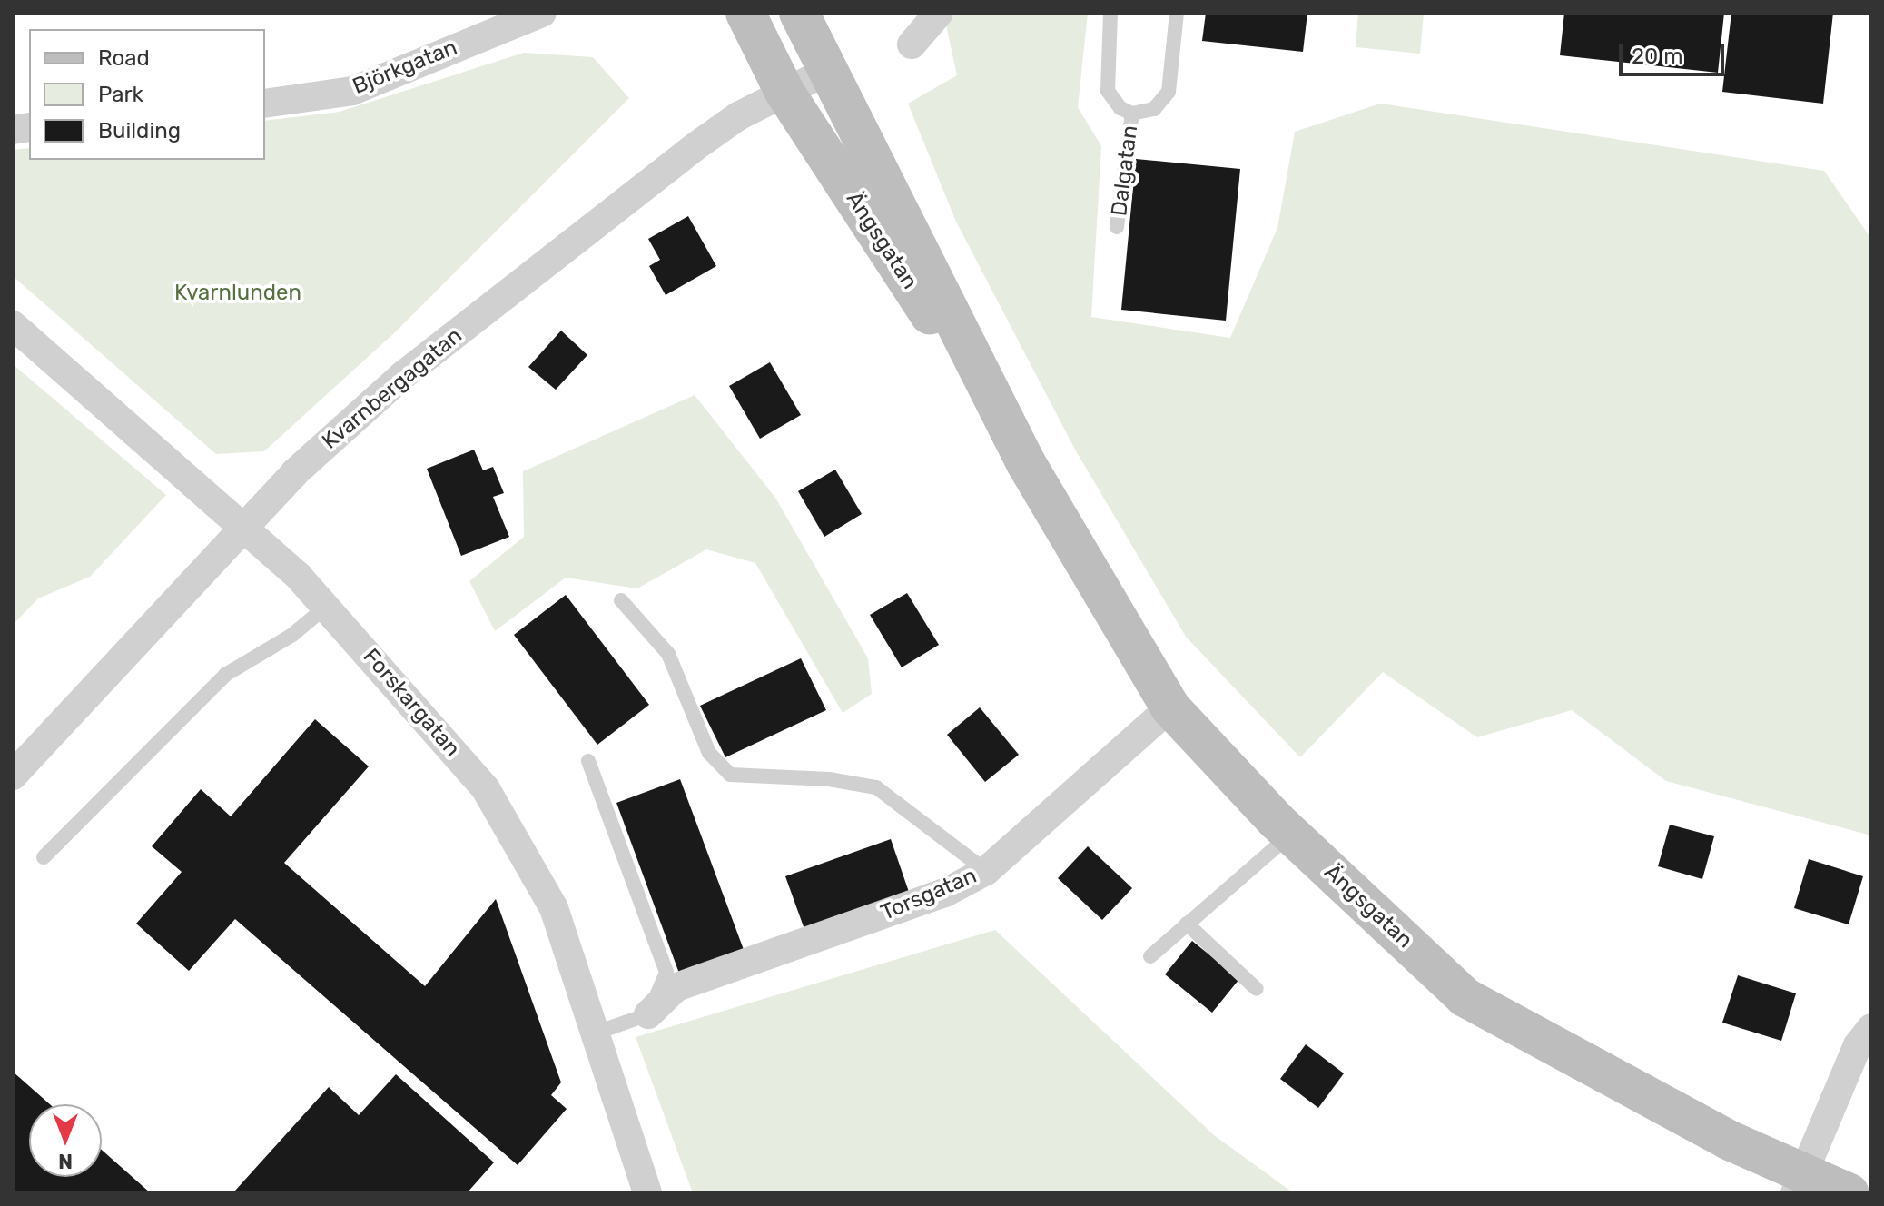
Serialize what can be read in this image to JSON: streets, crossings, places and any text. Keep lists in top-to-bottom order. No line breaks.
{"streets":{"main road":["Ängsgatan"],"street":["Björkgatan","Kvarnbergagatan","Forskargatan","Torsgatan"],"lane":["Dalgatan"]},"crossings":[["Ängsgatan","Kvarnbergagatan"],["Ängsgatan","Torsgatan"],["Kvarnbergagatan","Forskargatan"]],"parks":["Kvarnlunden"],"legend":["Road","Park","Building"],"scale_bar":"20 m","north":"bottom"}
